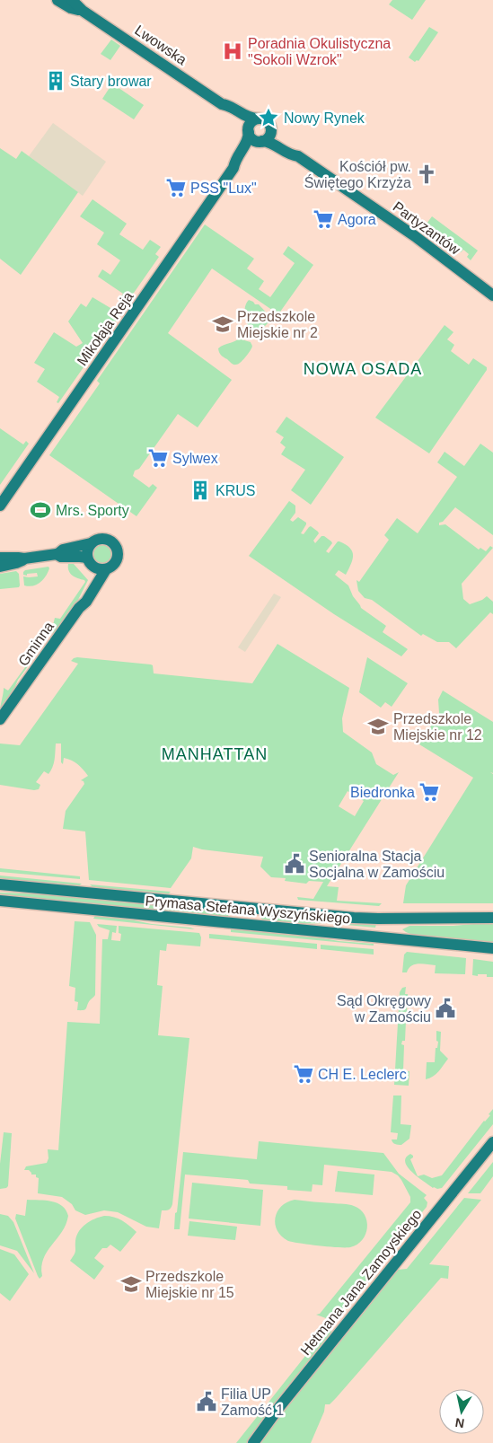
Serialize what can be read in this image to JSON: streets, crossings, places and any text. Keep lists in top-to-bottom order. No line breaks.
{"streets":{"main road":["Lwowska","Partyzantów","Mikołaja Reja","Gminna","Prymasa Stefana Wyszyńskiego","Hetmana Jana Zamoyskiego"]},"crossings":[["Lwowska","Partyzantów"],["Lwowska","Mikołaja Reja"],["Partyzantów","Mikołaja Reja"]],"districts":["NOWA OSADA","MANHATTAN"],"places":{"hospital":["Poradnia Okulistyczna \"Sokoli Wzrok\""],"building":["Stary browar","KRUS"],"place":["Nowy Rynek"],"church":["Kościół pw. Świętego Krzyża"],"supermarket":["PSS \"Lux\"","Agora","Sylwex","Biedronka","CH E. Leclerc"],"school or university":["Przedszkole Miejskie nr 2","Przedszkole Miejskie nr 12","Przedszkole Miejskie nr 15"],"sports":["Mrs. Sporty"],"public building":["Senioralna Stacja Socjalna w Zamościu","Sąd Okręgowy w Zamościu","Filia UP Zamość 1"]},"north":"bottom"}
